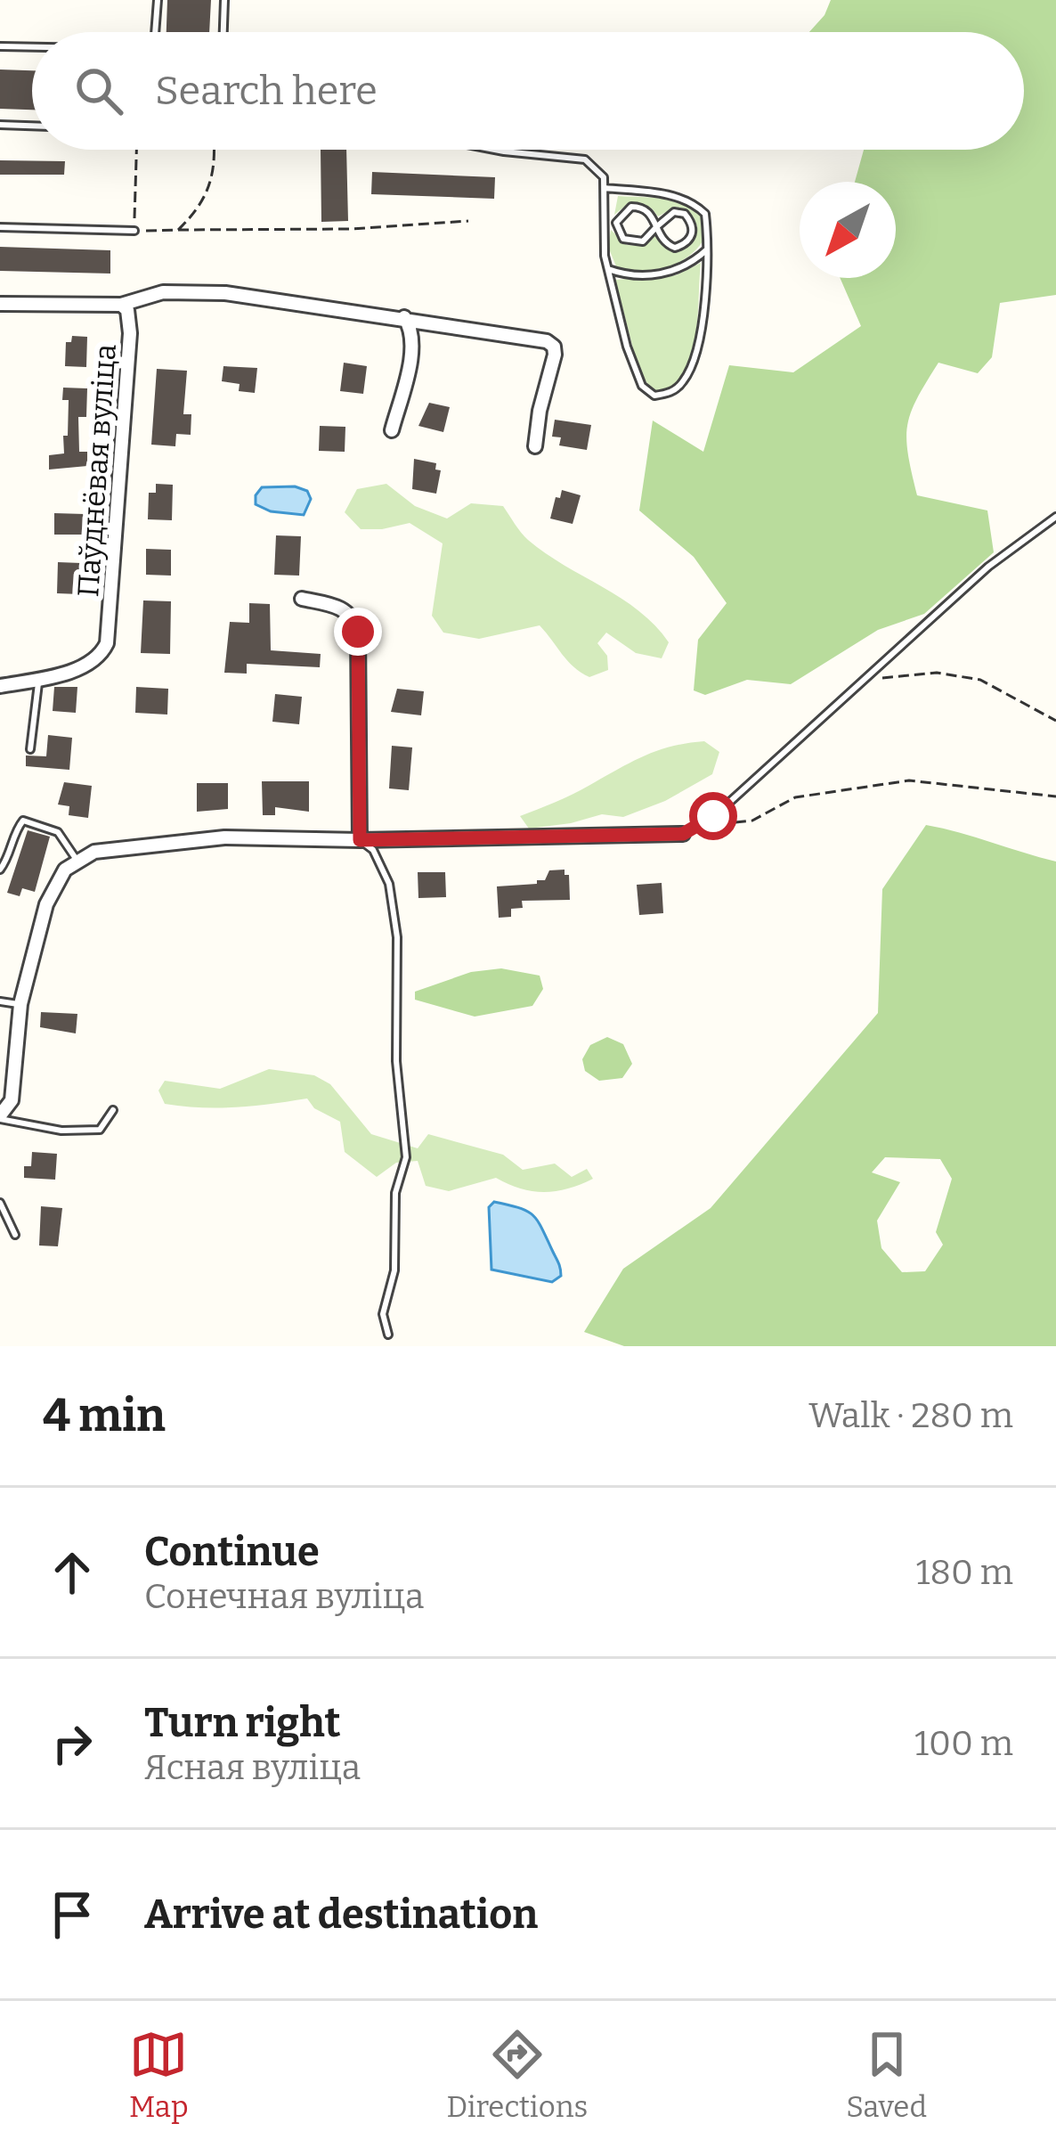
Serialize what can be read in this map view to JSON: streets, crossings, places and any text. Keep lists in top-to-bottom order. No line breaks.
{"streets":{"street":["Паўднёвая вуліца"]},"north":"bottom left","page":{"search":"Search here","heading":["4 min","Walk · 280 m"],"list":[["Continue","Сонечная вуліца","180 m"],["Turn right","Ясная вуліца","100 m"],"Arrive at destination"],"nav":["Map","Directions","Saved"]}}
